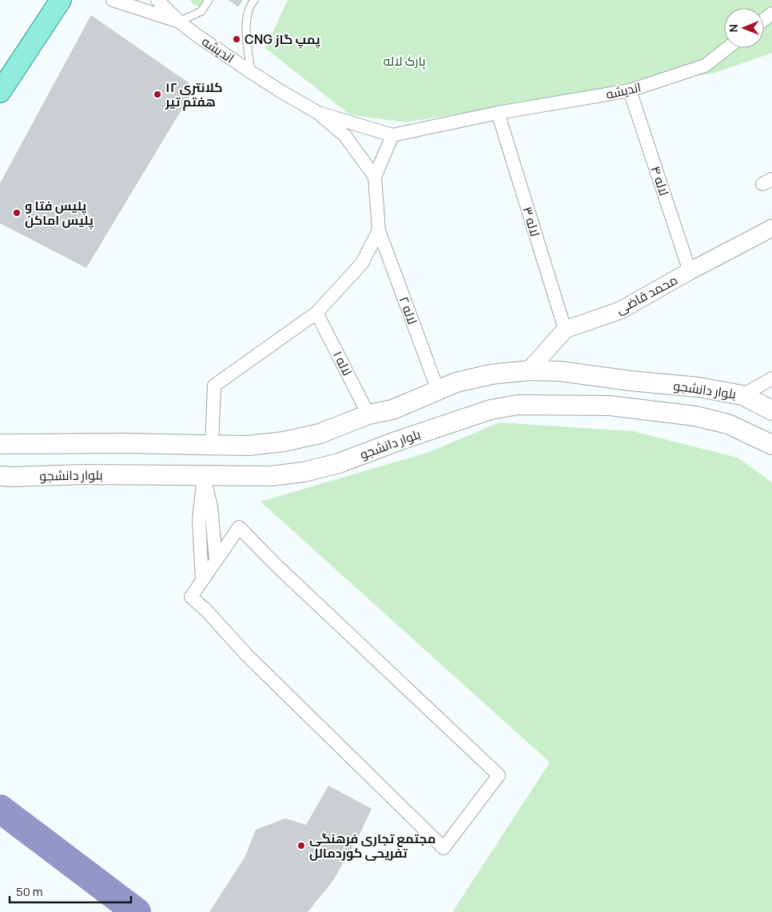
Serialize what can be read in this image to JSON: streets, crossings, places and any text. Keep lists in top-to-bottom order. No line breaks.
{"streets":{"main road":["بلوار دانشجو"],"street":["اندیشه","لاله ۴","لاله ۳","محمد قاضی","لاله ۲","لاله ۱"]},"crossings":[["اندیشه","لاله ۴"],["اندیشه","لاله ۳"],["لاله ۴","محمد قاضی"],["لاله ۳","محمد قاضی"],["محمد قاضی","بلوار دانشجو"],["لاله ۲","بلوار دانشجو"],["لاله ۱","بلوار دانشجو"]],"parks":["پارک لاله"],"places":["CNG پمپ گاز","کلانتری ۱۲ هفتم تیر","پلیس فتا و پلیس اماکن","مجتمع تجاری فرهنگی تفریحی کوردمالل"],"scale_bar":"50 m","north":"left"}
